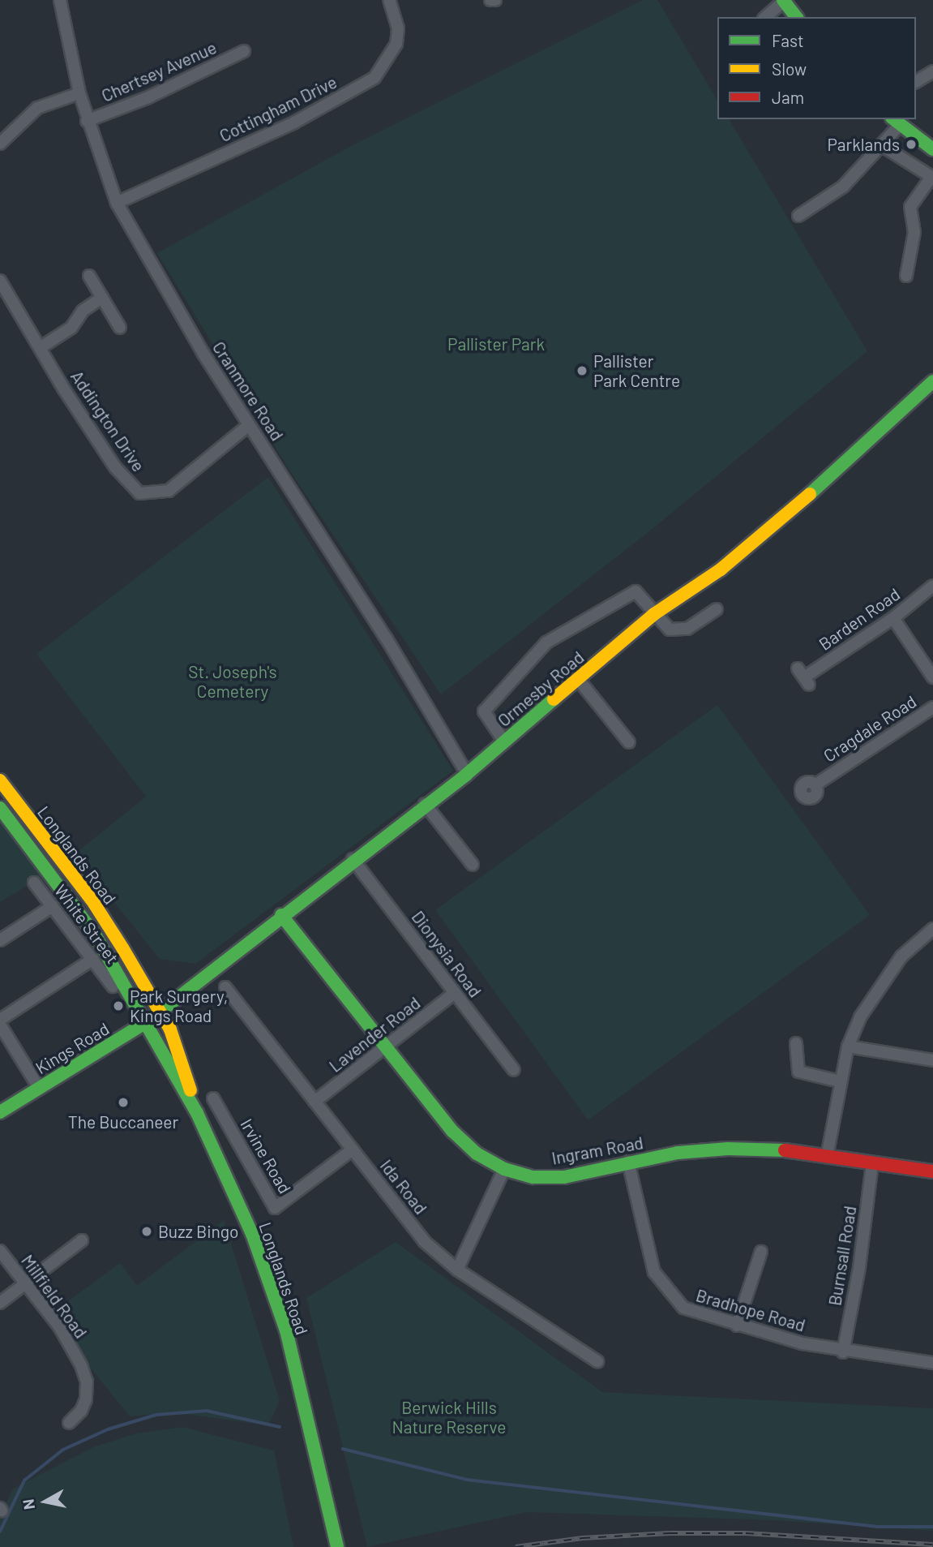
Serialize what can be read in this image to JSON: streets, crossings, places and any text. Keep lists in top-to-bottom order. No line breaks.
{"streets":{"street":["Chertsey Avenue","Cottingham Drive","Cranmore Road","Addington Drive","Barden Road","Ormesby Road","Cragdale Road","Longlands Road","White Street","Dionysia Road","Lavender Road","Kings Road","Ingram Road","Irvine Road","Ida Road","Burnsall Road","Millfield Road","Bradhope Road"]},"crossings":[["Chertsey Avenue","Cranmore Road"],["Cottingham Drive","Cranmore Road"],["Cranmore Road","Addington Drive"],["Cranmore Road","Ormesby Road"],["Ormesby Road","Longlands Road"],["Ormesby Road","Dionysia Road"],["Ormesby Road","Kings Road"],["Ormesby Road","Ingram Road"],["Longlands Road","Kings Road"],["Dionysia Road","Lavender Road"],["Lavender Road","Ingram Road"],["Lavender Road","Ida Road"],["Ingram Road","Burnsall Road"],["Ingram Road","Bradhope Road"],["Irvine Road","Ida Road"],["Burnsall Road","Bradhope Road"]],"parks":["Pallister Park","St. Joseph's Cemetery","Berwick Hills Nature Reserve"],"places":["Parklands","Pallister Park Centre","Park Surgery, Kings Road","The Buccaneer","Buzz Bingo"],"legend":["Fast","Slow","Jam"],"north":"left"}
